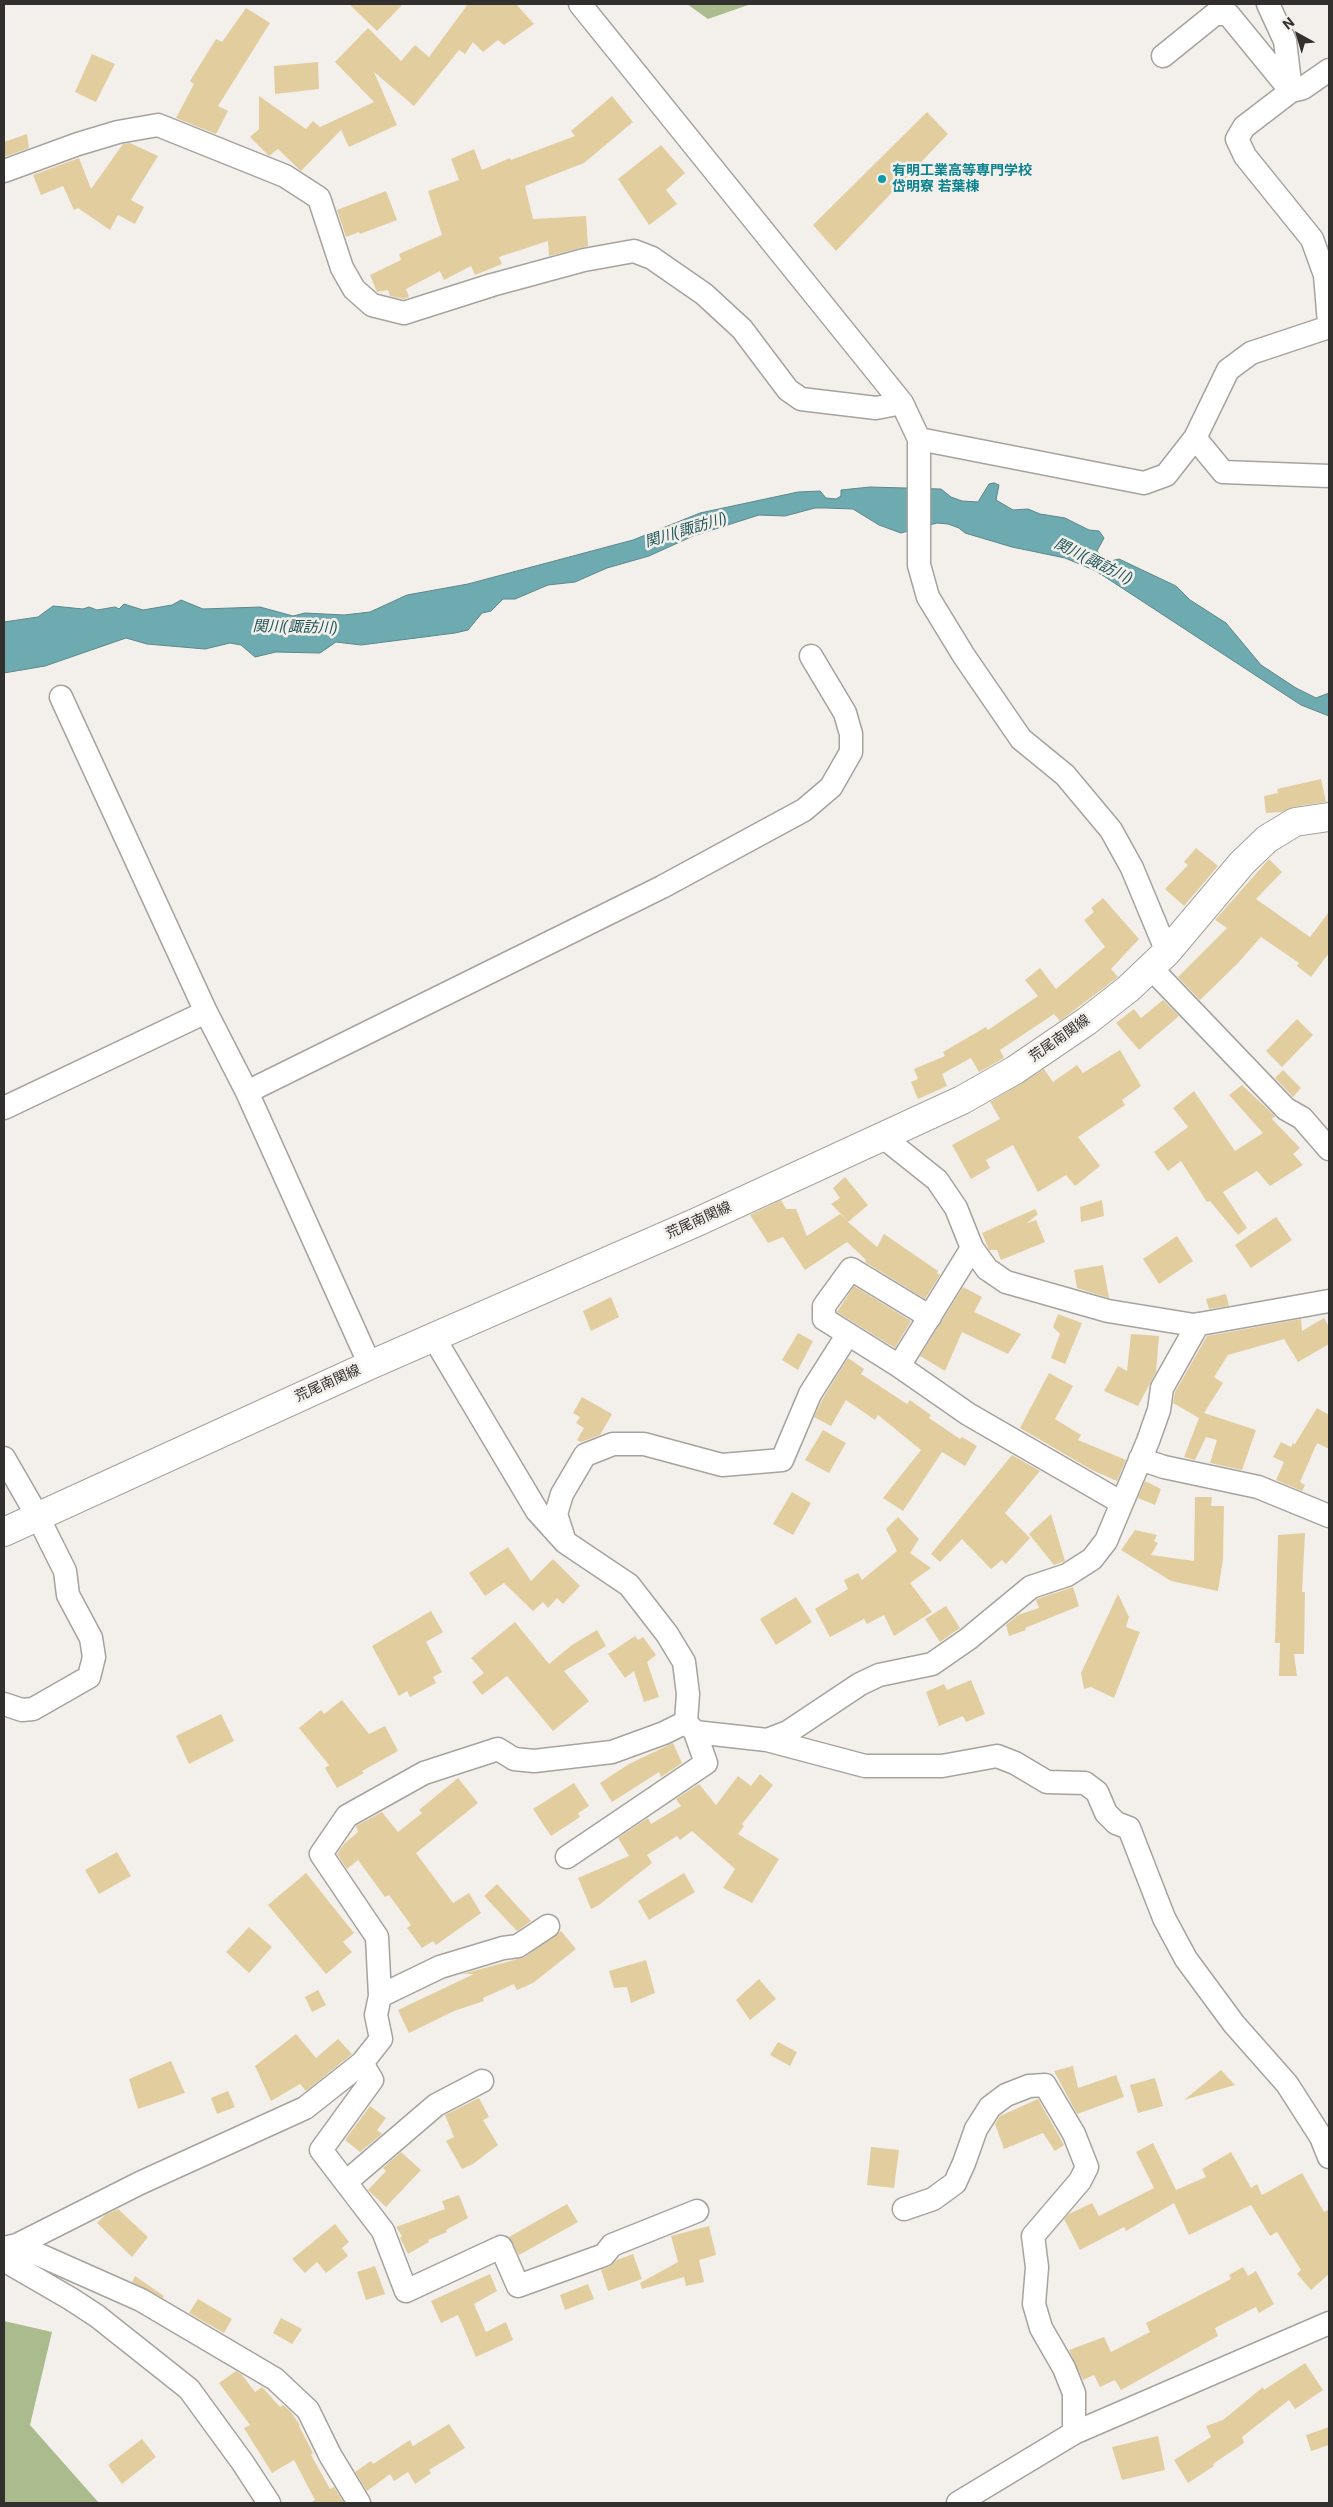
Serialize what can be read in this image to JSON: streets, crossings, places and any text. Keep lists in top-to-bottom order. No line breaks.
{"streets":{"main road":["荒尾南関線"]},"water":["関川(諏訪川)"],"places":["有明工業高等専門学校 岱明寮 若葉棟"],"north":"top left"}
